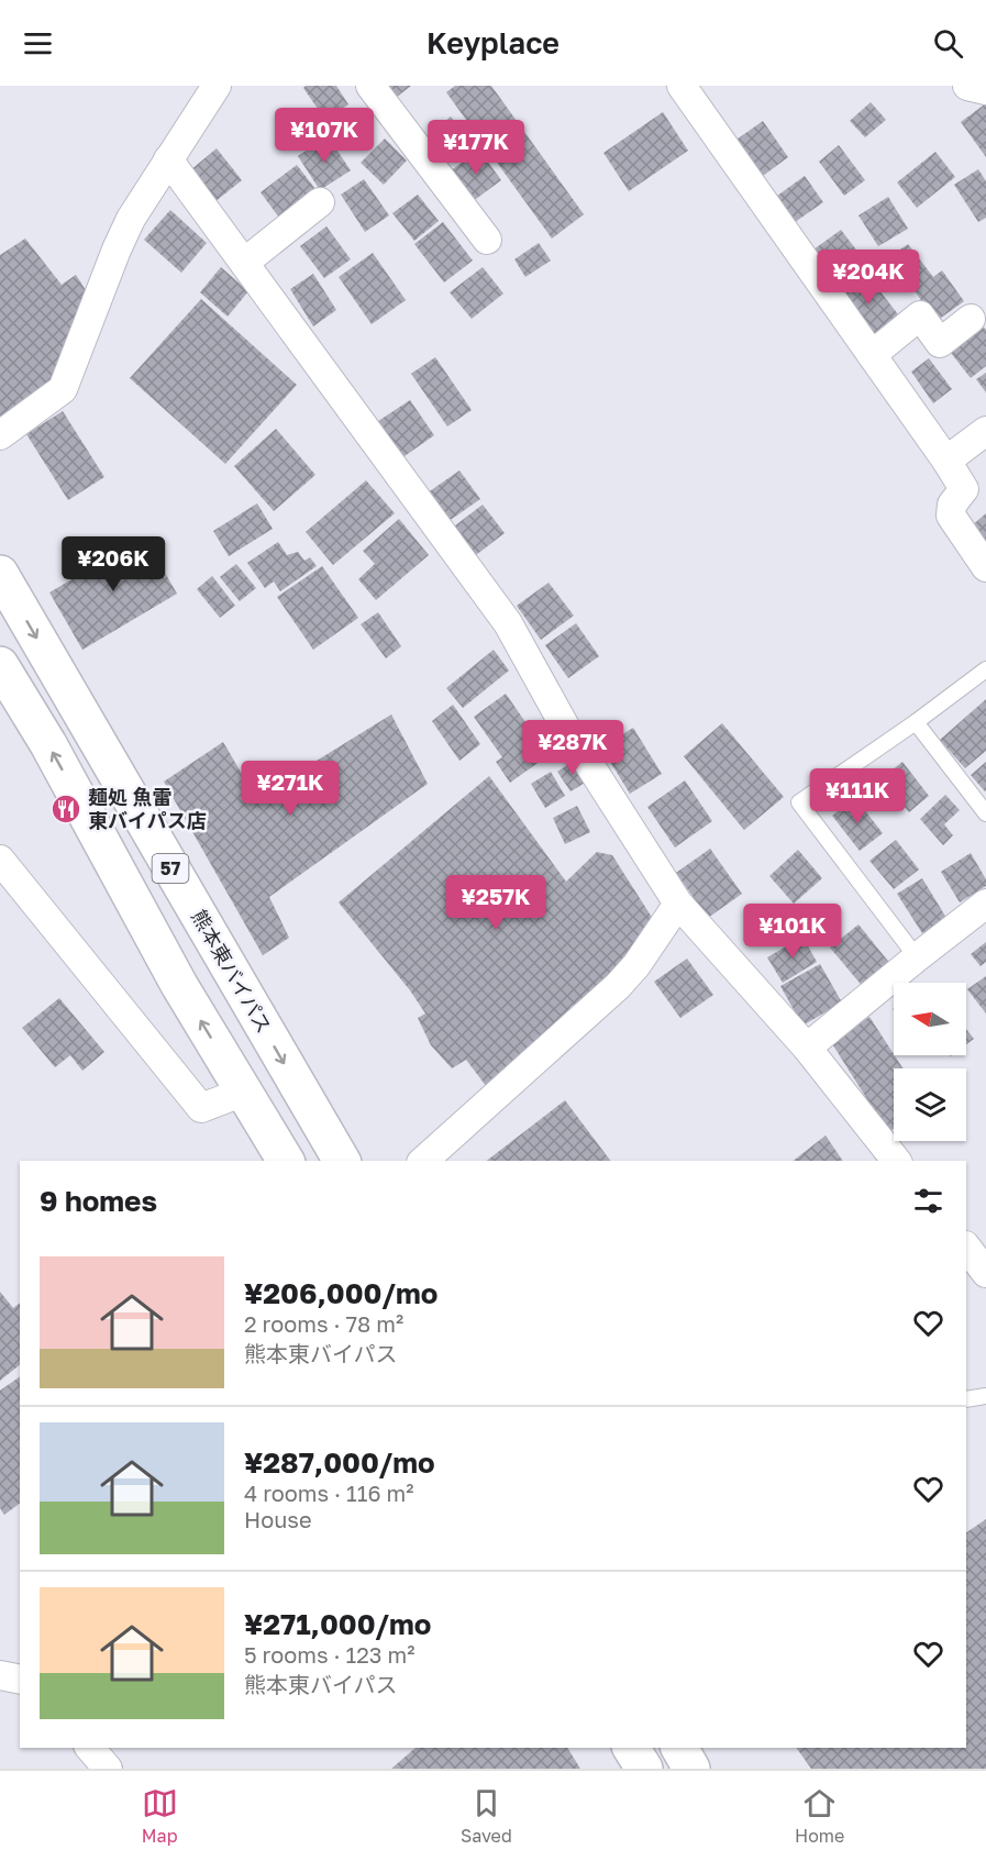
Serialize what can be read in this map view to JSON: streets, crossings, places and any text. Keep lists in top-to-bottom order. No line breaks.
{"streets":{"highway":["57","熊本東バイパス"]},"places":{"restaurant":["麺処 魚雷 東バイパス店"]},"north":"left","page":{"header":"Keyplace","price":["¥107K","¥177K","¥204K","¥206K","¥287K","¥271K","¥111K","¥257K","¥101K"],"heading":"9 homes","list":[{"name":"¥206,000/mo","note":"2 rooms · 78 m² · 熊本東バイパス"},{"name":"¥287,000/mo","note":"4 rooms · 116 m² · House"},{"name":"¥271,000/mo","note":"5 rooms · 123 m² · 熊本東バイパス"}],"tabs":["Map","Saved","Home"]}}
